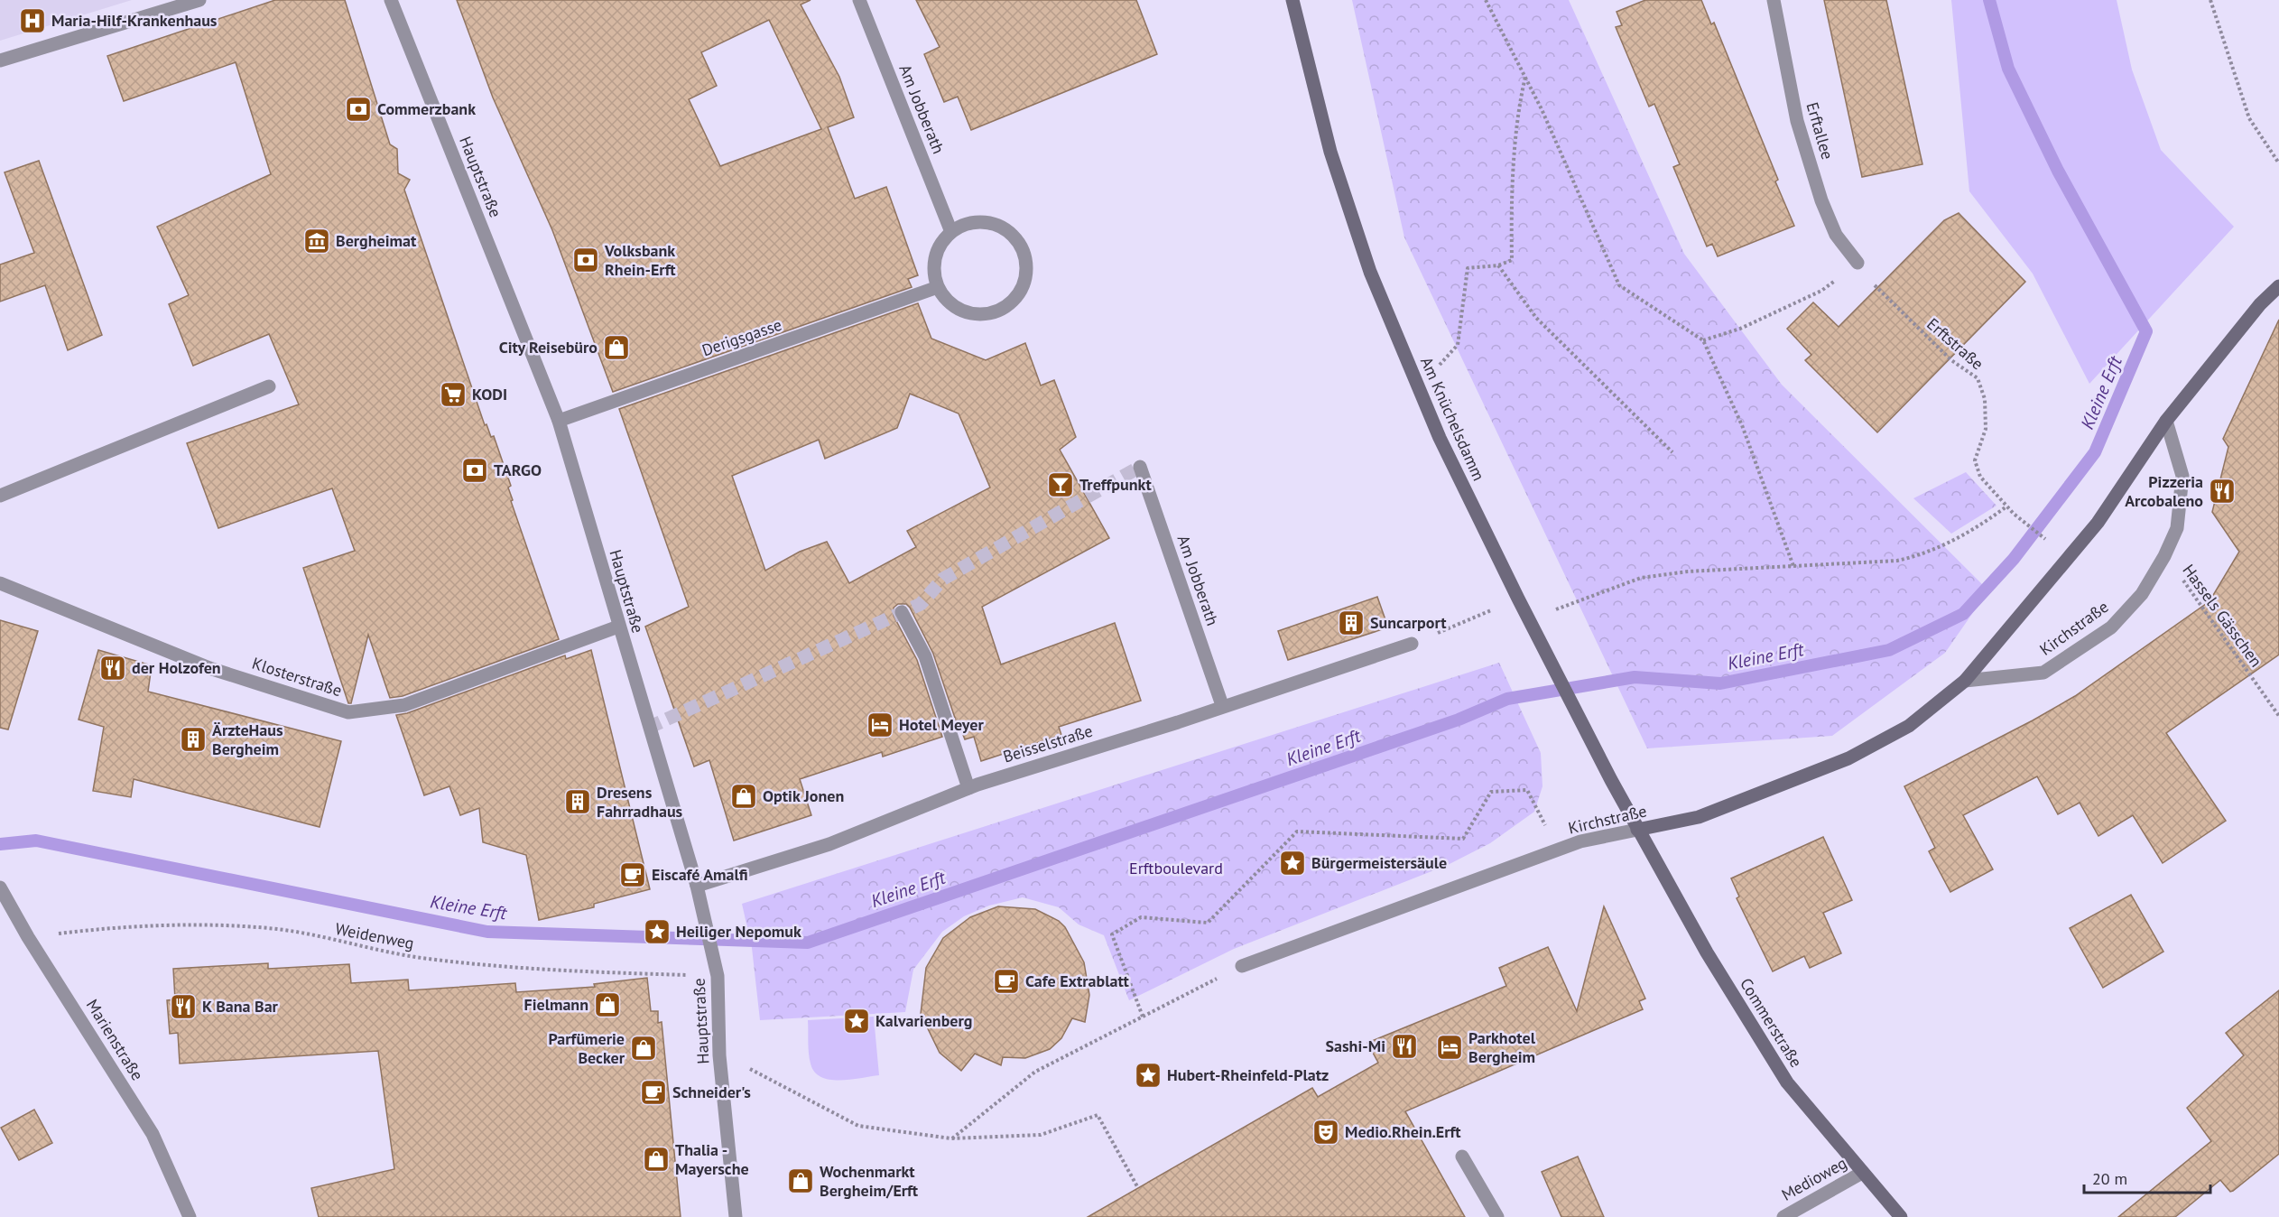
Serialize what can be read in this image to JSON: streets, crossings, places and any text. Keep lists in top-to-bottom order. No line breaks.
{"streets":{"main road":["Am Knüchelsdamm","Kirchstraße","Commerstraße"],"street":["Am Jobberath","Erftallee","Hauptstraße","Derigsgasse","Klosterstraße","Beisselstraße","Marienstraße","Medioweg"],"path":["Erftstraße","Hassels Gässchen","Weidenweg"]},"crossings":[["Am Jobberath","Derigsgasse"],["Am Jobberath","Beisselstraße"],["Erftallee","Erftstraße"],["Hauptstraße","Derigsgasse"],["Hauptstraße","Klosterstraße"],["Hauptstraße","Beisselstraße"],["Hauptstraße","Weidenweg"],["Am Knüchelsdamm","Kirchstraße"],["Am Knüchelsdamm","Commerstraße"],["Hassels Gässchen","Kirchstraße"],["Kirchstraße","Commerstraße"],["Weidenweg","Marienstraße"],["Commerstraße","Medioweg"]],"water":["Kleine Erft"],"parks":["Erftboulevard"],"places":{"hospital":["Maria-Hilf-Krankenhaus"],"bank":["Commerzbank","Volksbank Rhein-Erft","TARGO"],"museum":["Bergheimat"],"shop":["City Reisebüro","Optik Jonen","Fielmann","Parfümerie Becker","Thalia - Mayersche","Wochenmarkt Bergheim/Erft"],"supermarket":["KODI"],"bar":["Treffpunkt"],"restaurant":["Pizzeria Arcobaleno","der Holzofen","K Bana Bar","Sashi-Mi"],"building":["Suncarport","ÄrzteHaus Bergheim","Dresens Fahrradhaus"],"hotel":["Hotel Meyer","Parkhotel Bergheim"],"place":["Bürgermeistersäule","Heiliger Nepomuk","Kalvarienberg","Hubert-Rheinfeld-Platz"],"cafe":["Eiscafé Amalfi","Cafe Extrablatt","Schneider's"],"theatre":["Medio.Rhein.Erft"]},"scale_bar":"20 m"}
